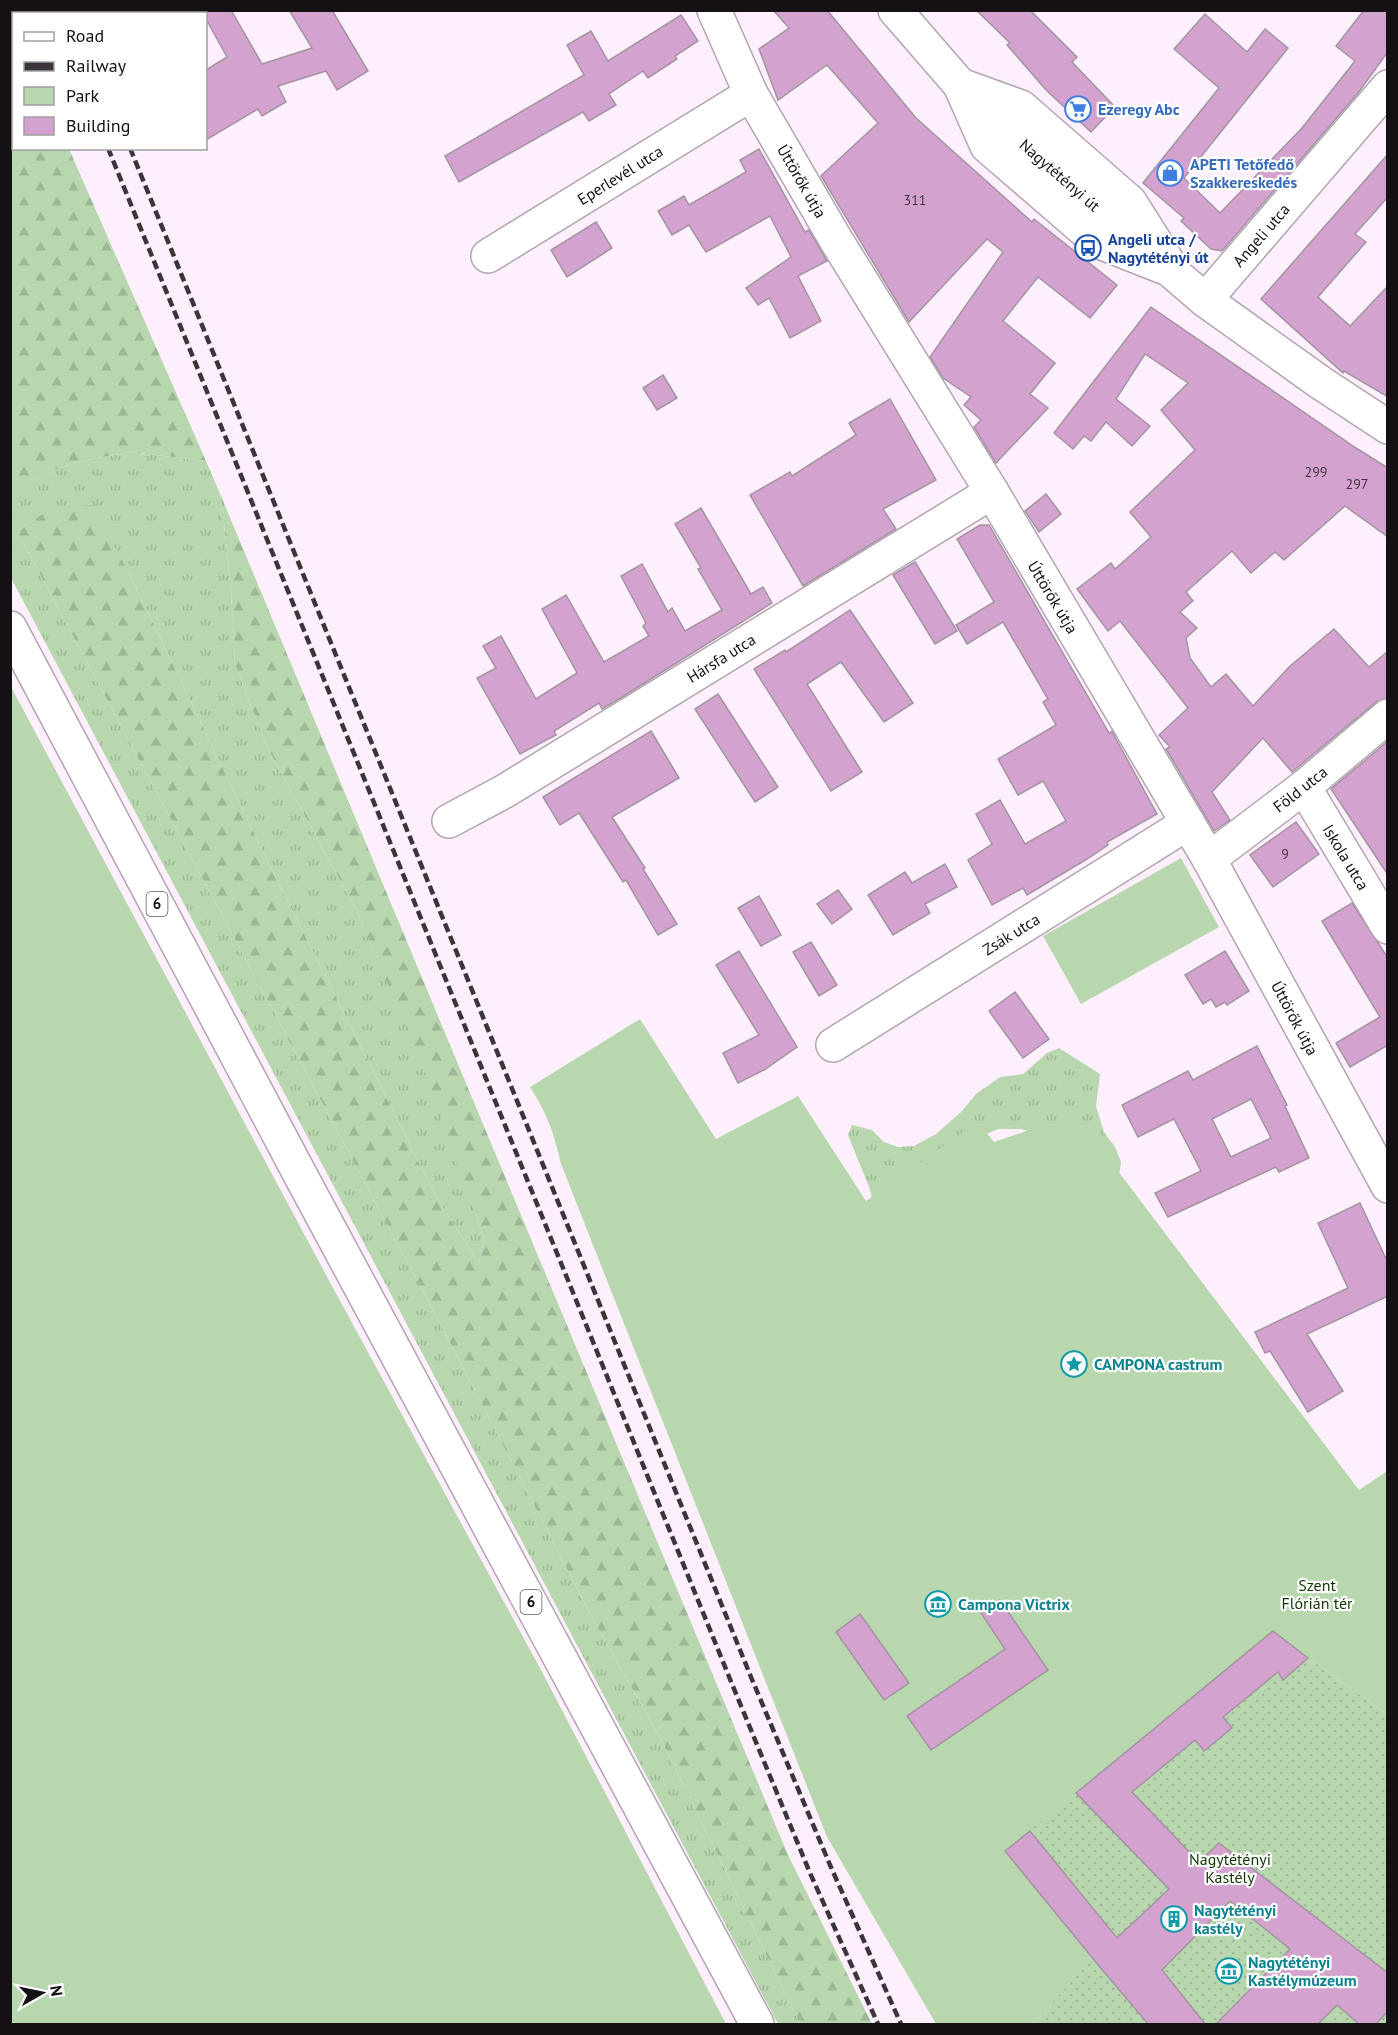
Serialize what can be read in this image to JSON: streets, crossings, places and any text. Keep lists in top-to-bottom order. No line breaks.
{"streets":{"street":["Eperlevél utca","Nagytétényi út","Úttörők útja","Angeli utca","Hársfa utca","Föld utca","Iskola utca","6","Zsák utca"]},"crossings":[["Eperlevél utca","Úttörők útja"],["Nagytétényi út","Angeli utca"],["Úttörők útja","Hársfa utca"],["Úttörők útja","Föld utca"],["Úttörők útja","Zsák utca"],["Föld utca","Iskola utca"]],"parks":["Szent Flórián tér","Nagytétényi Kastély"],"places":{"supermarket":["Ezeregy Abc"],"shop":["APETI Tetőfedő Szakkereskedés"],"bus stop":["Angeli utca / Nagytétényi út"],"place":["CAMPONA castrum"],"museum":["Campona Victrix","Nagytétényi Kastélymúzeum"],"building":["Nagytétényi kastély"]},"house_numbers":["311","299","297","9"],"legend":["Road","Railway","Park","Building"],"north":"right"}
